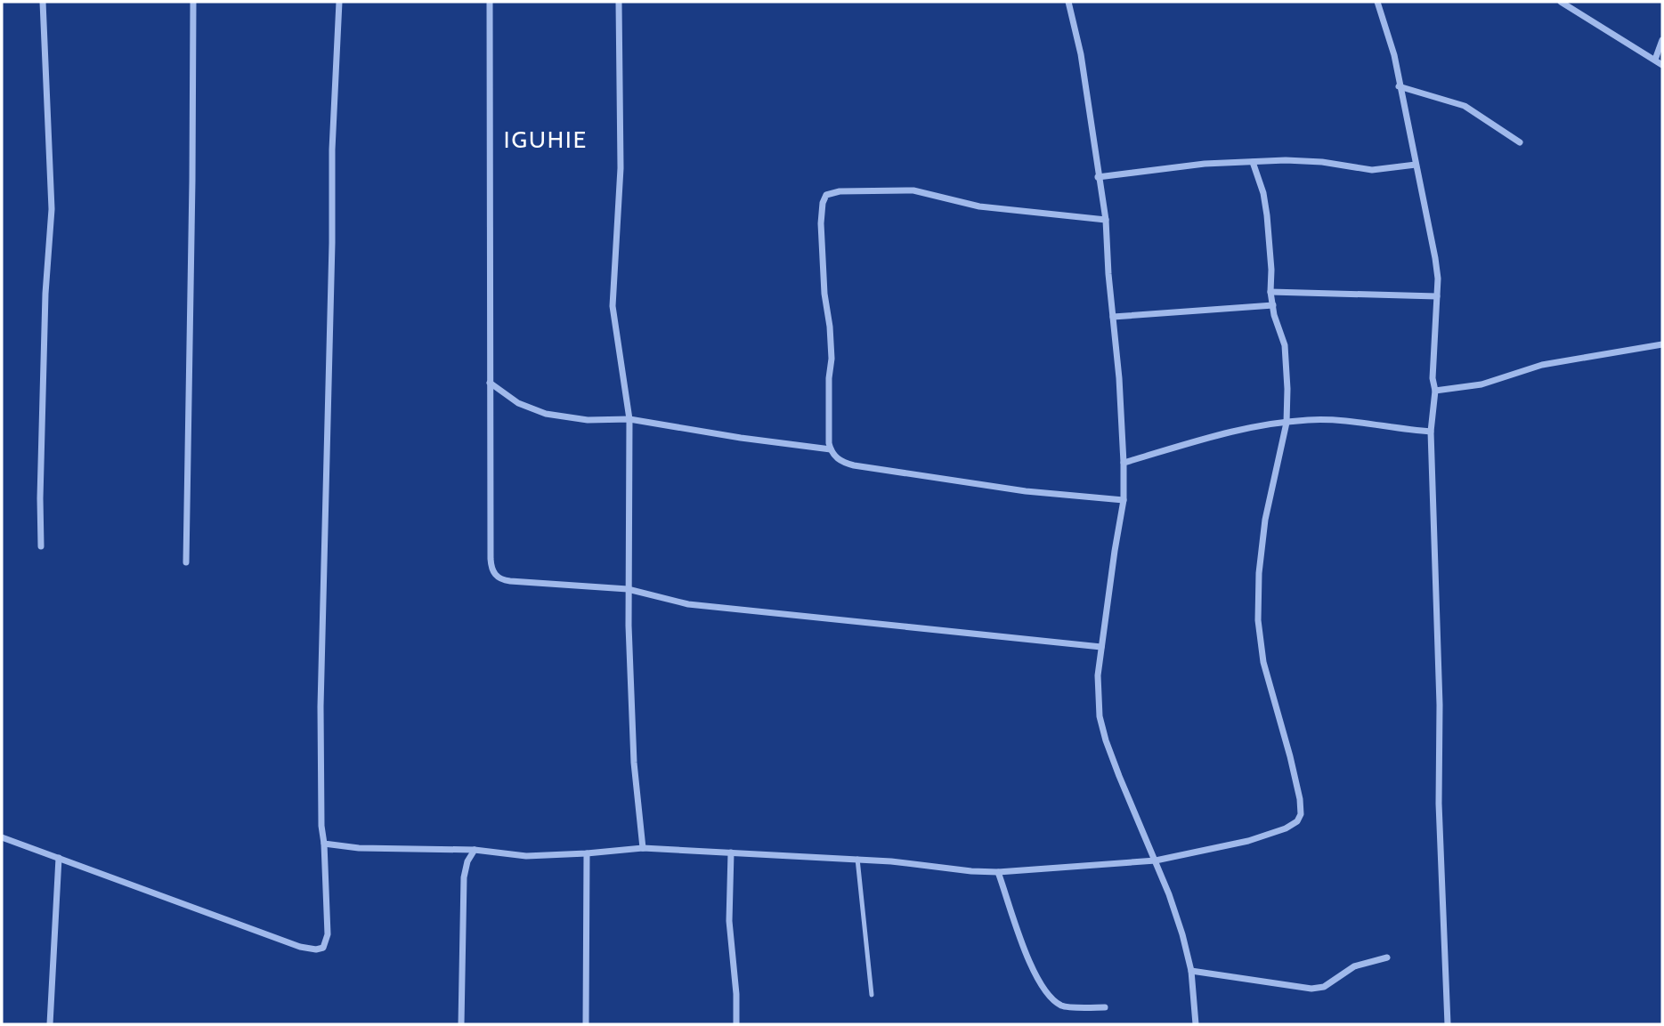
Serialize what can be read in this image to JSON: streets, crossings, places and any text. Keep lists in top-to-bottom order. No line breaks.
{"districts":["IGUHIE"]}
